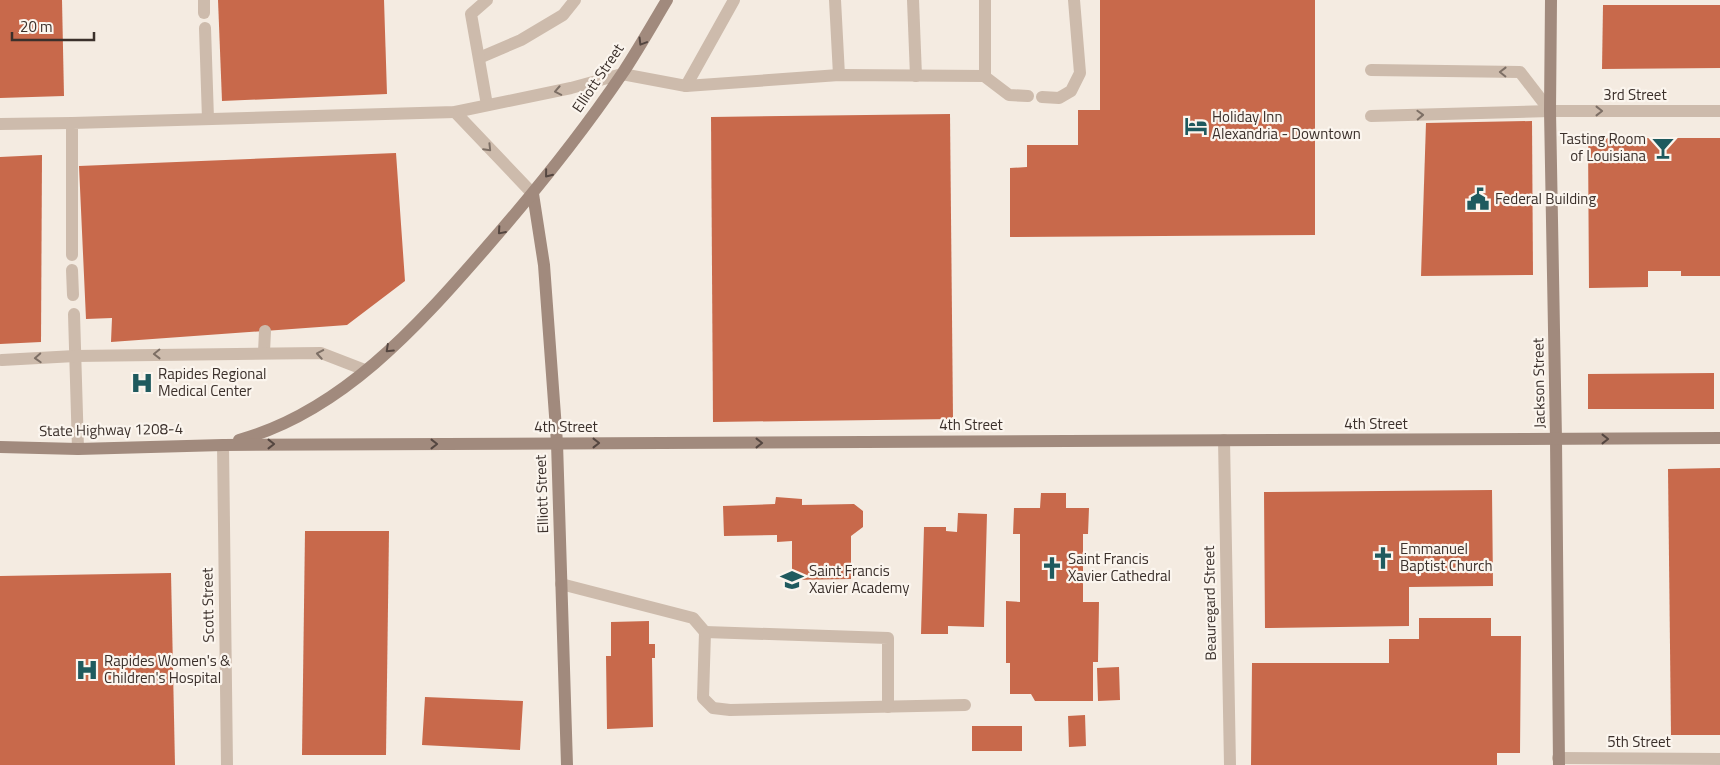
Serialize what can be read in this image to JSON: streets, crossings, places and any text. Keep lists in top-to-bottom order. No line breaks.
{"streets":{"main road":["Elliott Street","Jackson Street","4th Street","State Highway 1208-4"],"street":["3rd Street","Beauregard Street","Scott Street","5th Street"]},"crossings":[["Elliott Street","4th Street"],["Elliott Street","State Highway 1208-4"],["Elliott Street","Scott Street"],["3rd Street","Jackson Street"],["Jackson Street","4th Street"],["Jackson Street","5th Street"],["4th Street","State Highway 1208-4"],["4th Street","Beauregard Street"],["4th Street","Scott Street"],["State Highway 1208-4","Scott Street"]],"one_way":["Elliott Street","4th Street"],"places":{"hotel":["Holiday Inn Alexandria - Downtown"],"bar":["Tasting Room of Louisiana"],"public building":["Federal Building"],"hospital":["Rapides Regional Medical Center","Rapides Women's & Children's Hospital"],"church":["Emmanuel Baptist Church","Saint Francis Xavier Cathedral"],"school or university":["Saint Francis Xavier Academy"]},"scale_bar":"20 m"}
